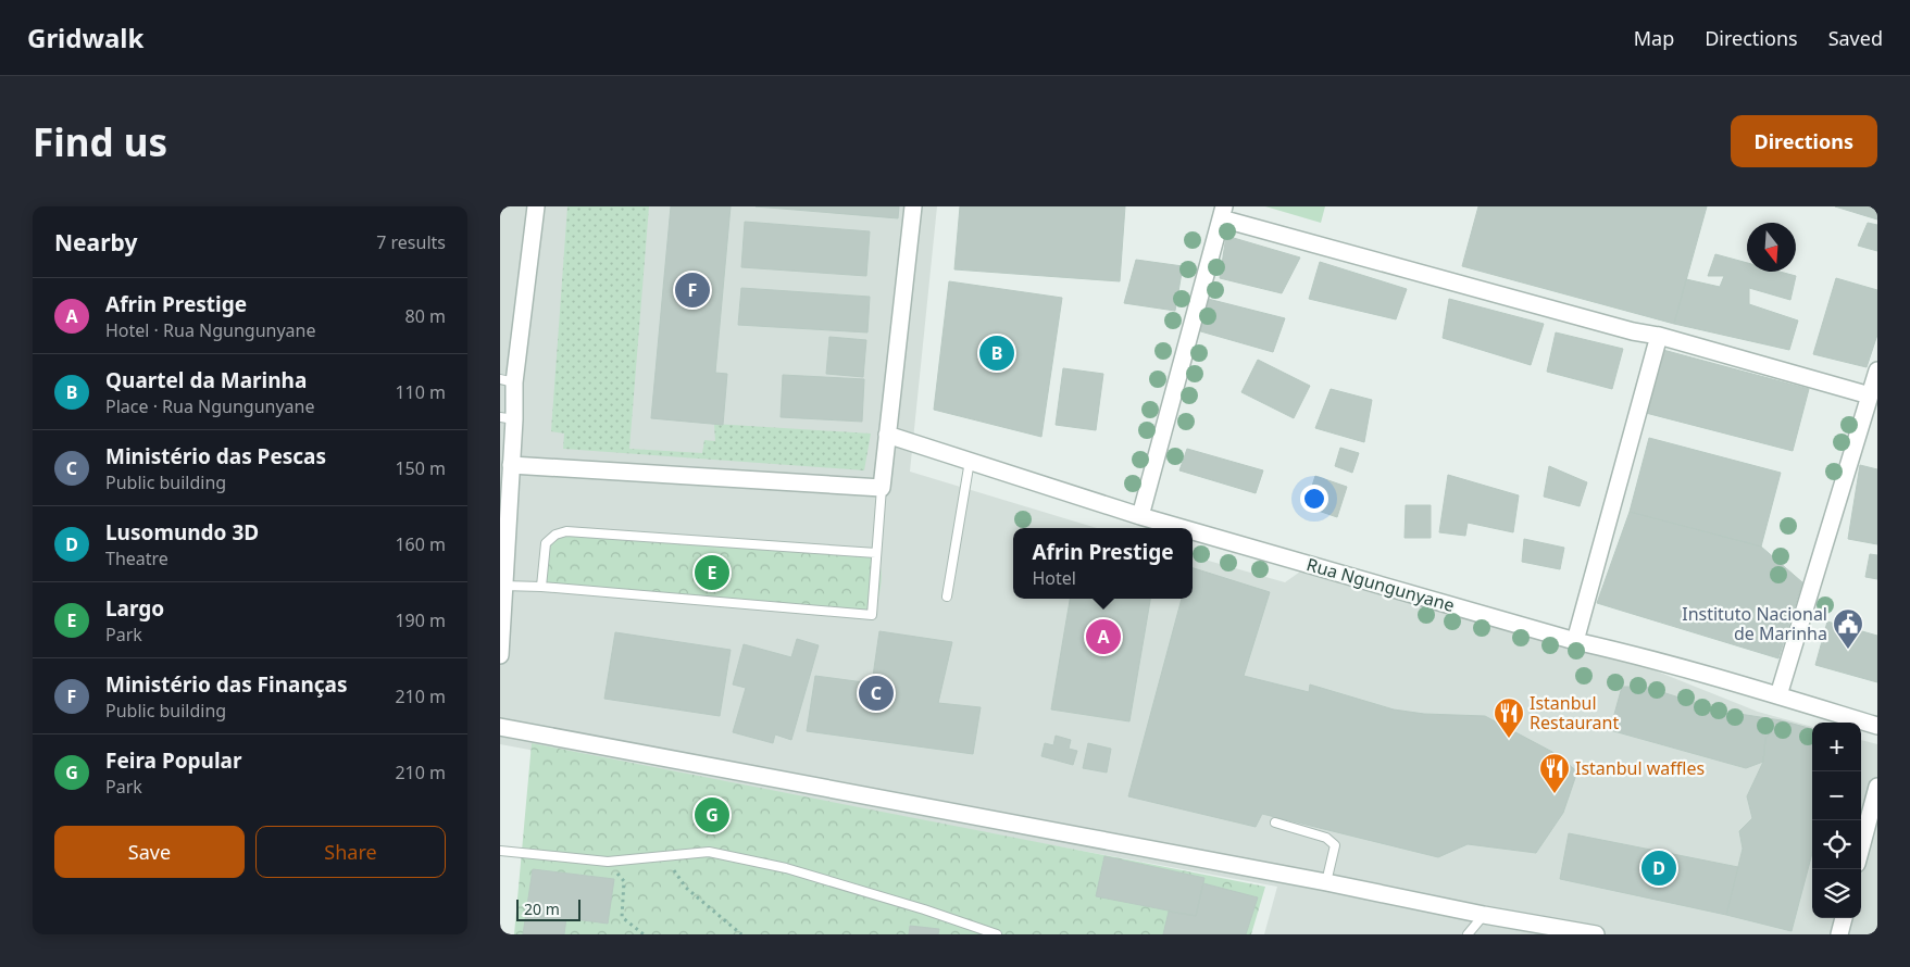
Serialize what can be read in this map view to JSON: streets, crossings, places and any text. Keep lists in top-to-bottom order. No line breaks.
{"streets":{"street":["Rua Ngungunyane"]},"places":{"public building":["Instituto Nacional de Marinha"],"restaurant":["Istanbul Restaurant","Istanbul waffles"]},"scale_bar":"20 m","north":"bottom","page":{"header":"Gridwalk","nav":["Map","Directions","Saved"],"buttons":["Directions",["Save","Share"]],"title":"Find us","heading":["Nearby","7 results"],"pins":["F","B","E","A","C","G","D"],"list":[{"mark":"A","name":"Afrin Prestige","note":"Hotel · Rua Ngungunyane","value":"80 m"},{"mark":"B","name":"Quartel da Marinha","note":"Place · Rua Ngungunyane","value":"110 m"},{"mark":"C","name":"Ministério das Pescas","note":"Public building","value":"150 m"},{"mark":"D","name":"Lusomundo 3D","note":"Theatre","value":"160 m"},{"mark":"E","name":"Largo","note":"Park","value":"190 m"},{"mark":"F","name":"Ministério das Finanças","note":"Public building","value":"210 m"},{"mark":"G","name":"Feira Popular","note":"Park","value":"210 m"}],"popup":["Afrin Prestige","Hotel"],"map_buttons":["+","−"],"scale":"20 m"}}
